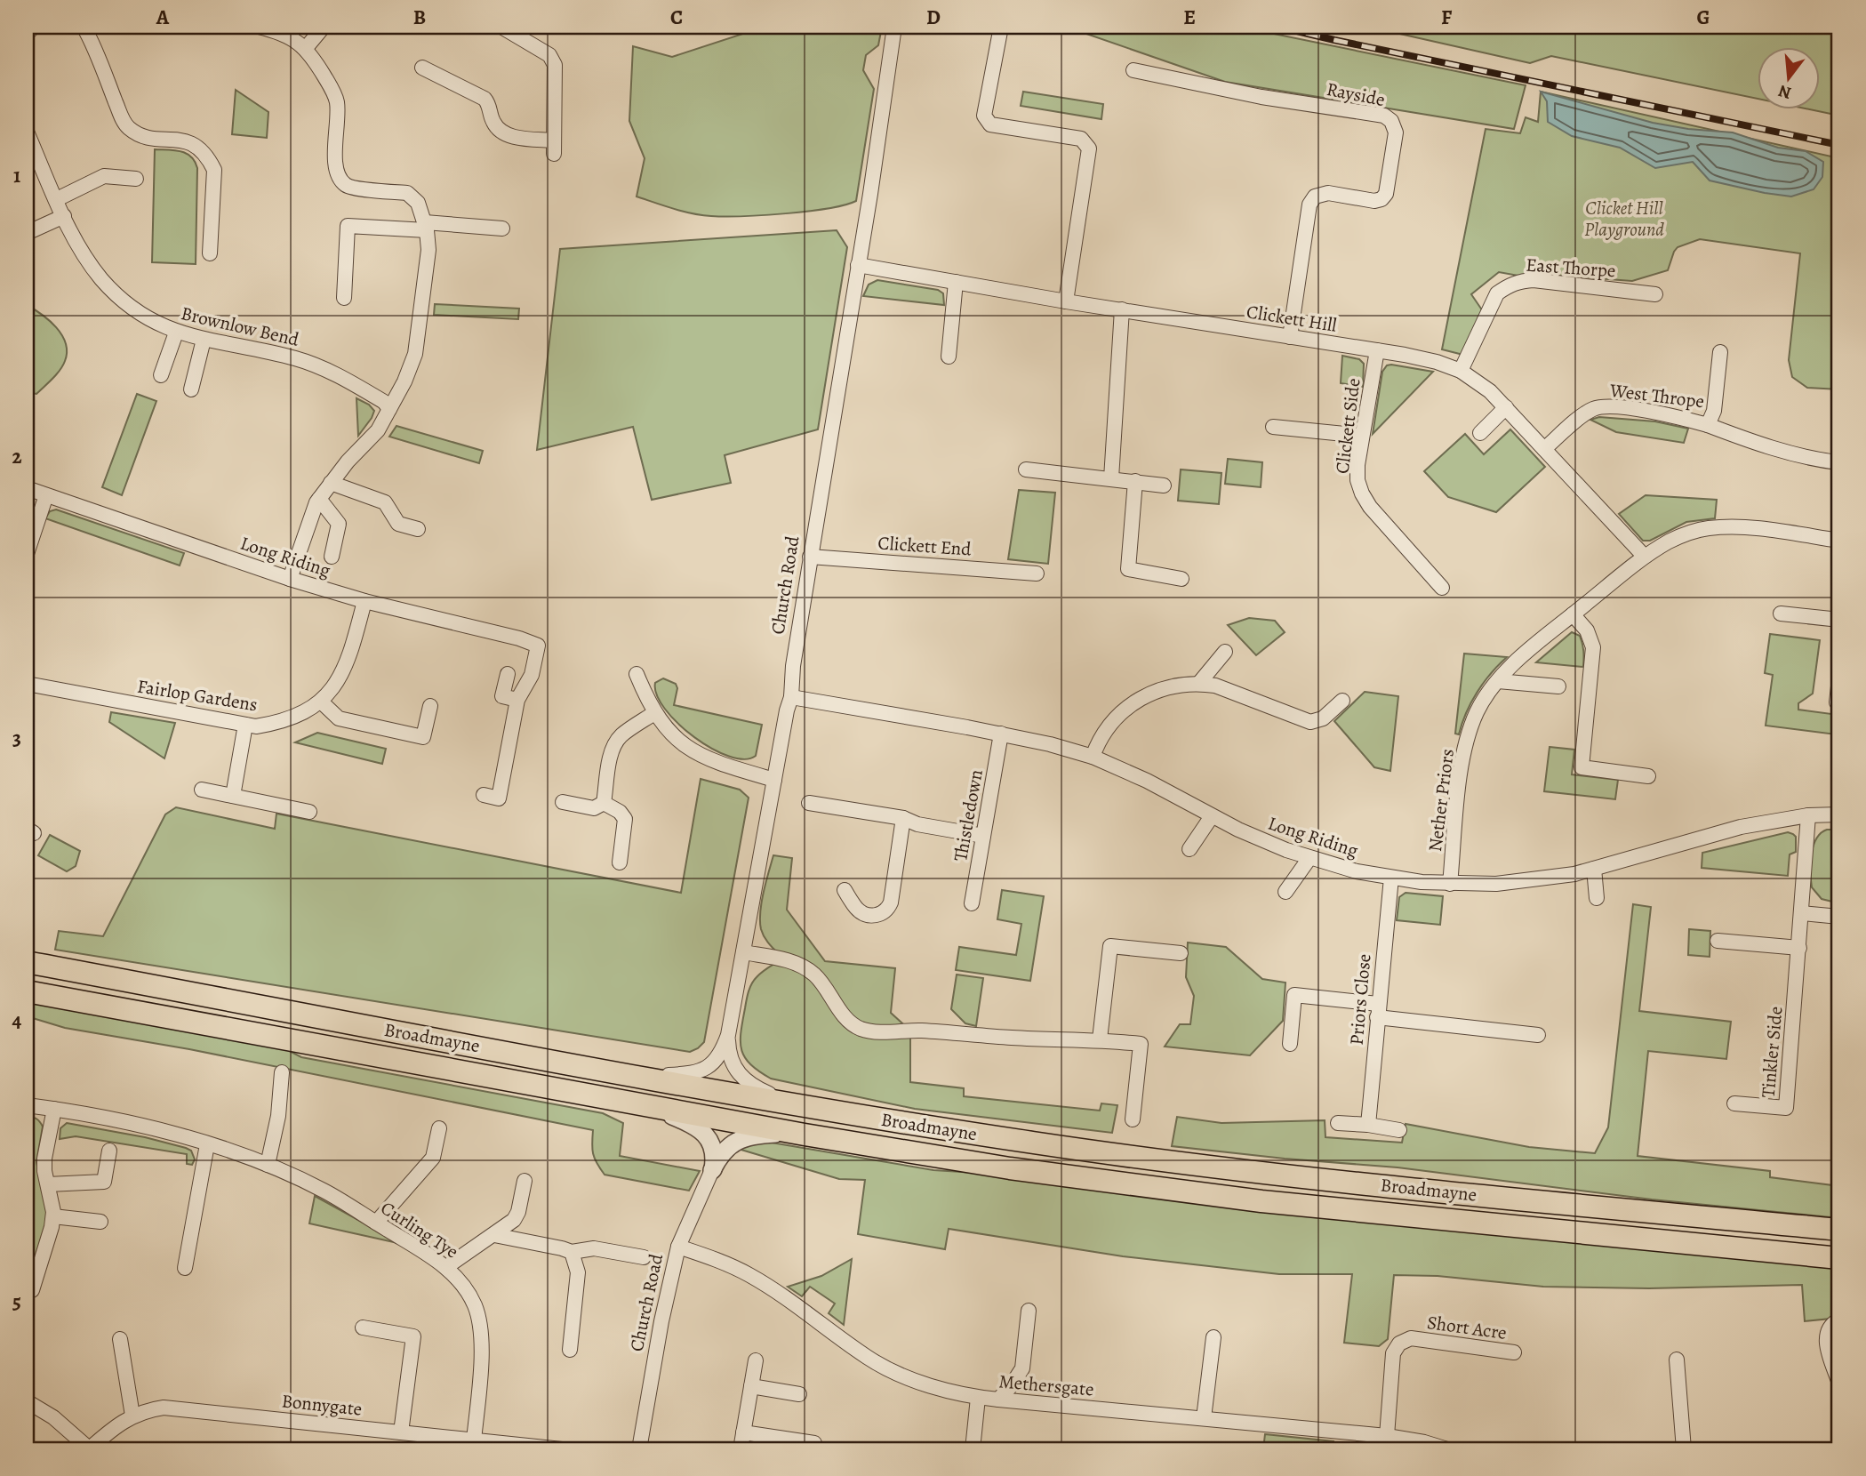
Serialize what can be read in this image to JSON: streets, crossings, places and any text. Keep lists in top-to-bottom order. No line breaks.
{"streets":{"main road":["Broadmayne"],"street":["Rayside","East Thorpe","Clickett Hill","Brownlow Bend","West Thrope","Clickett Side","Clickett End","Long Riding","Church Road","Fairlop Gardens","Nether Priors","Thistledown","Priors Close","Tinkler Side","Curling Tye","Short Acre","Methersgate","Bonnygate"]},"crossings":[["Rayside","Clickett Hill"],["East Thorpe","Clickett Hill"],["Clickett Hill","West Thrope"],["Clickett Hill","Clickett Side"],["Clickett Hill","Church Road"],["Clickett Hill","Nether Priors"],["Clickett End","Church Road"],["Long Riding","Church Road"],["Long Riding","Fairlop Gardens"],["Long Riding","Nether Priors"],["Long Riding","Thistledown"],["Long Riding","Priors Close"],["Long Riding","Tinkler Side"],["Church Road","Broadmayne"],["Church Road","Methersgate"],["Curling Tye","Bonnygate"],["Short Acre","Methersgate"]],"parks":["Clicket Hill Playground"],"north":"bottom","grid":{"columns":["A","B","C","D","E","F","G"],"rows":["1","2","3","4","5"]}}
